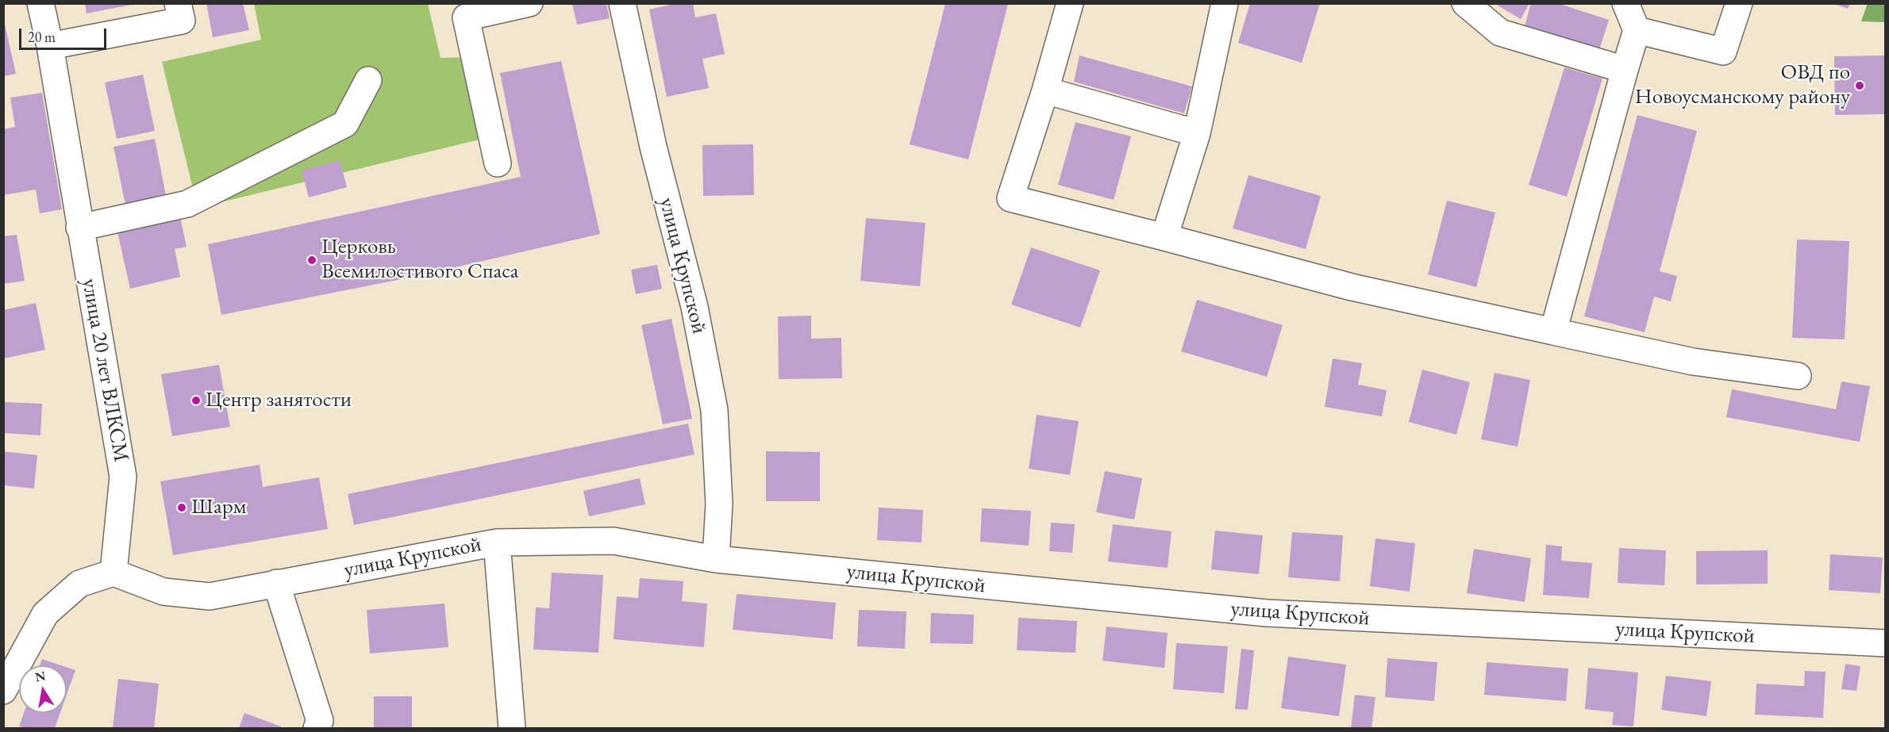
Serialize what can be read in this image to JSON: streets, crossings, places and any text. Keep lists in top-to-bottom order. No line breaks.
{"streets":{"street":["улица Крупской","улица 20 лет ВЛКСМ"]},"crossings":[["улица Крупской","улица 20 лет ВЛКСМ"]],"places":["ОВД по Новоусманскому району","Церковь Всемилостивого Спаса","Центр занятости","Шарм"],"scale_bar":"20 m","north":"top"}
